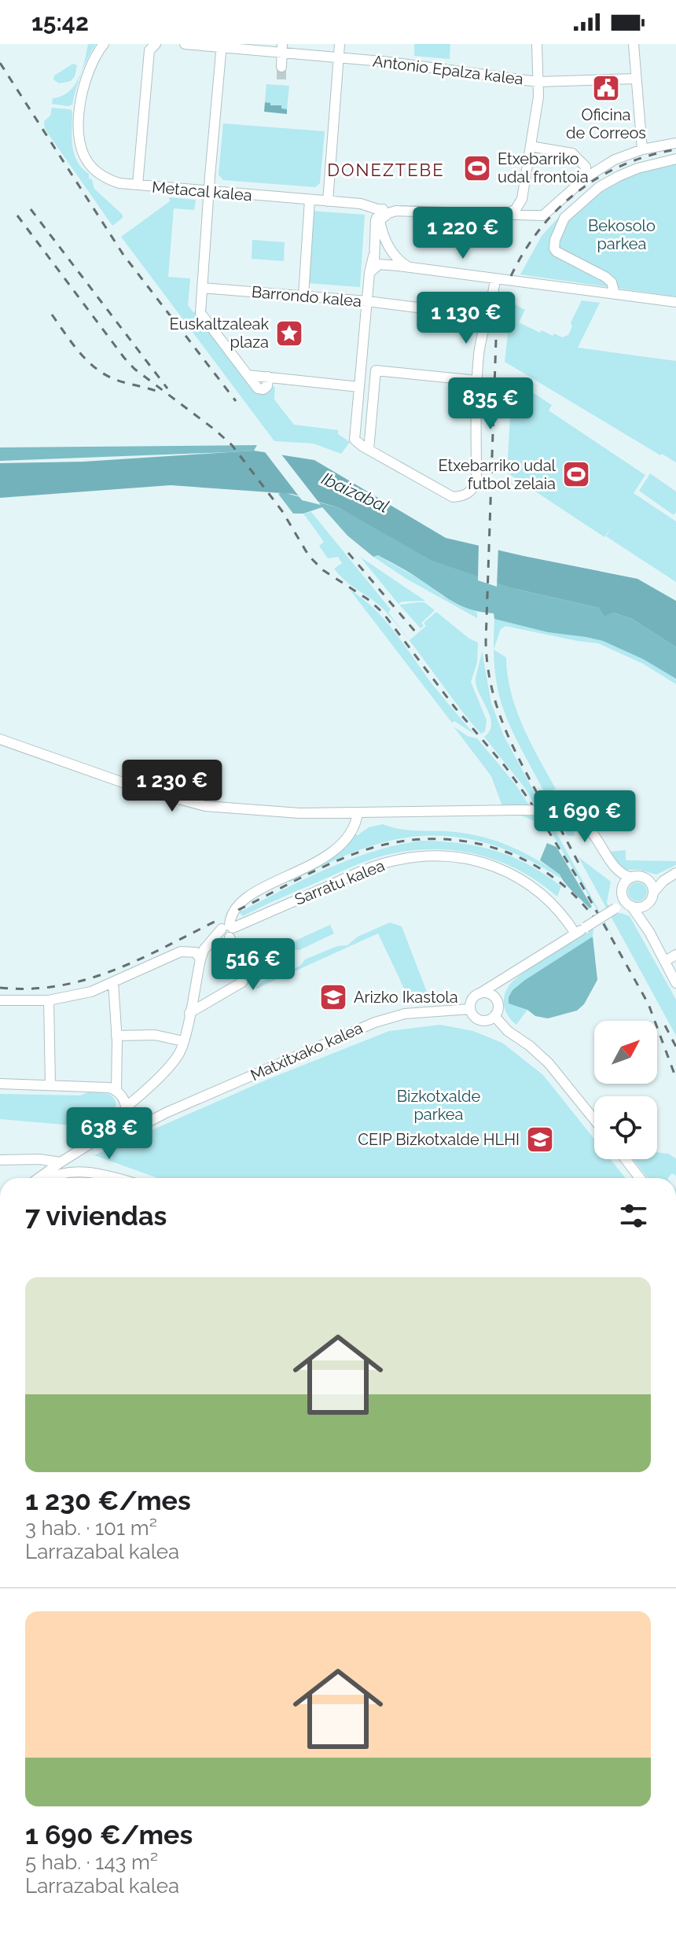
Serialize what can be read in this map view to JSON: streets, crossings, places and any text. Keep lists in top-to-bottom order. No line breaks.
{"streets":{"street":["Antonio Epalza kalea","Metacal kalea","Barrondo kalea","Sarratu kalea","Matxitxako kalea"]},"districts":["DONEZTEBE"],"water":["Ibaizabal"],"parks":["Bekosolo parkea","Bizkotxalde parkea"],"places":{"public building":["Oficina de Correos"],"sports":["Etxebarriko udal frontoia","Etxebarriko udal futbol zelaia"],"place":["Euskaltzaleak plaza"],"school or university":["Arizko Ikastola","CEIP Bizkotxalde HLHI"]},"north":"top right","page":{"status":"15:42","price":["1 220 €","1 130 €","835 €","1 230 €","1 690 €","516 €","638 €"],"heading":"7 viviendas","list":[{"name":"1 230 €/mes","note":"3 hab. · 101 m² · Larrazabal kalea"},{"name":"1 690 €/mes","note":"5 hab. · 143 m² · Larrazabal kalea"}]}}
